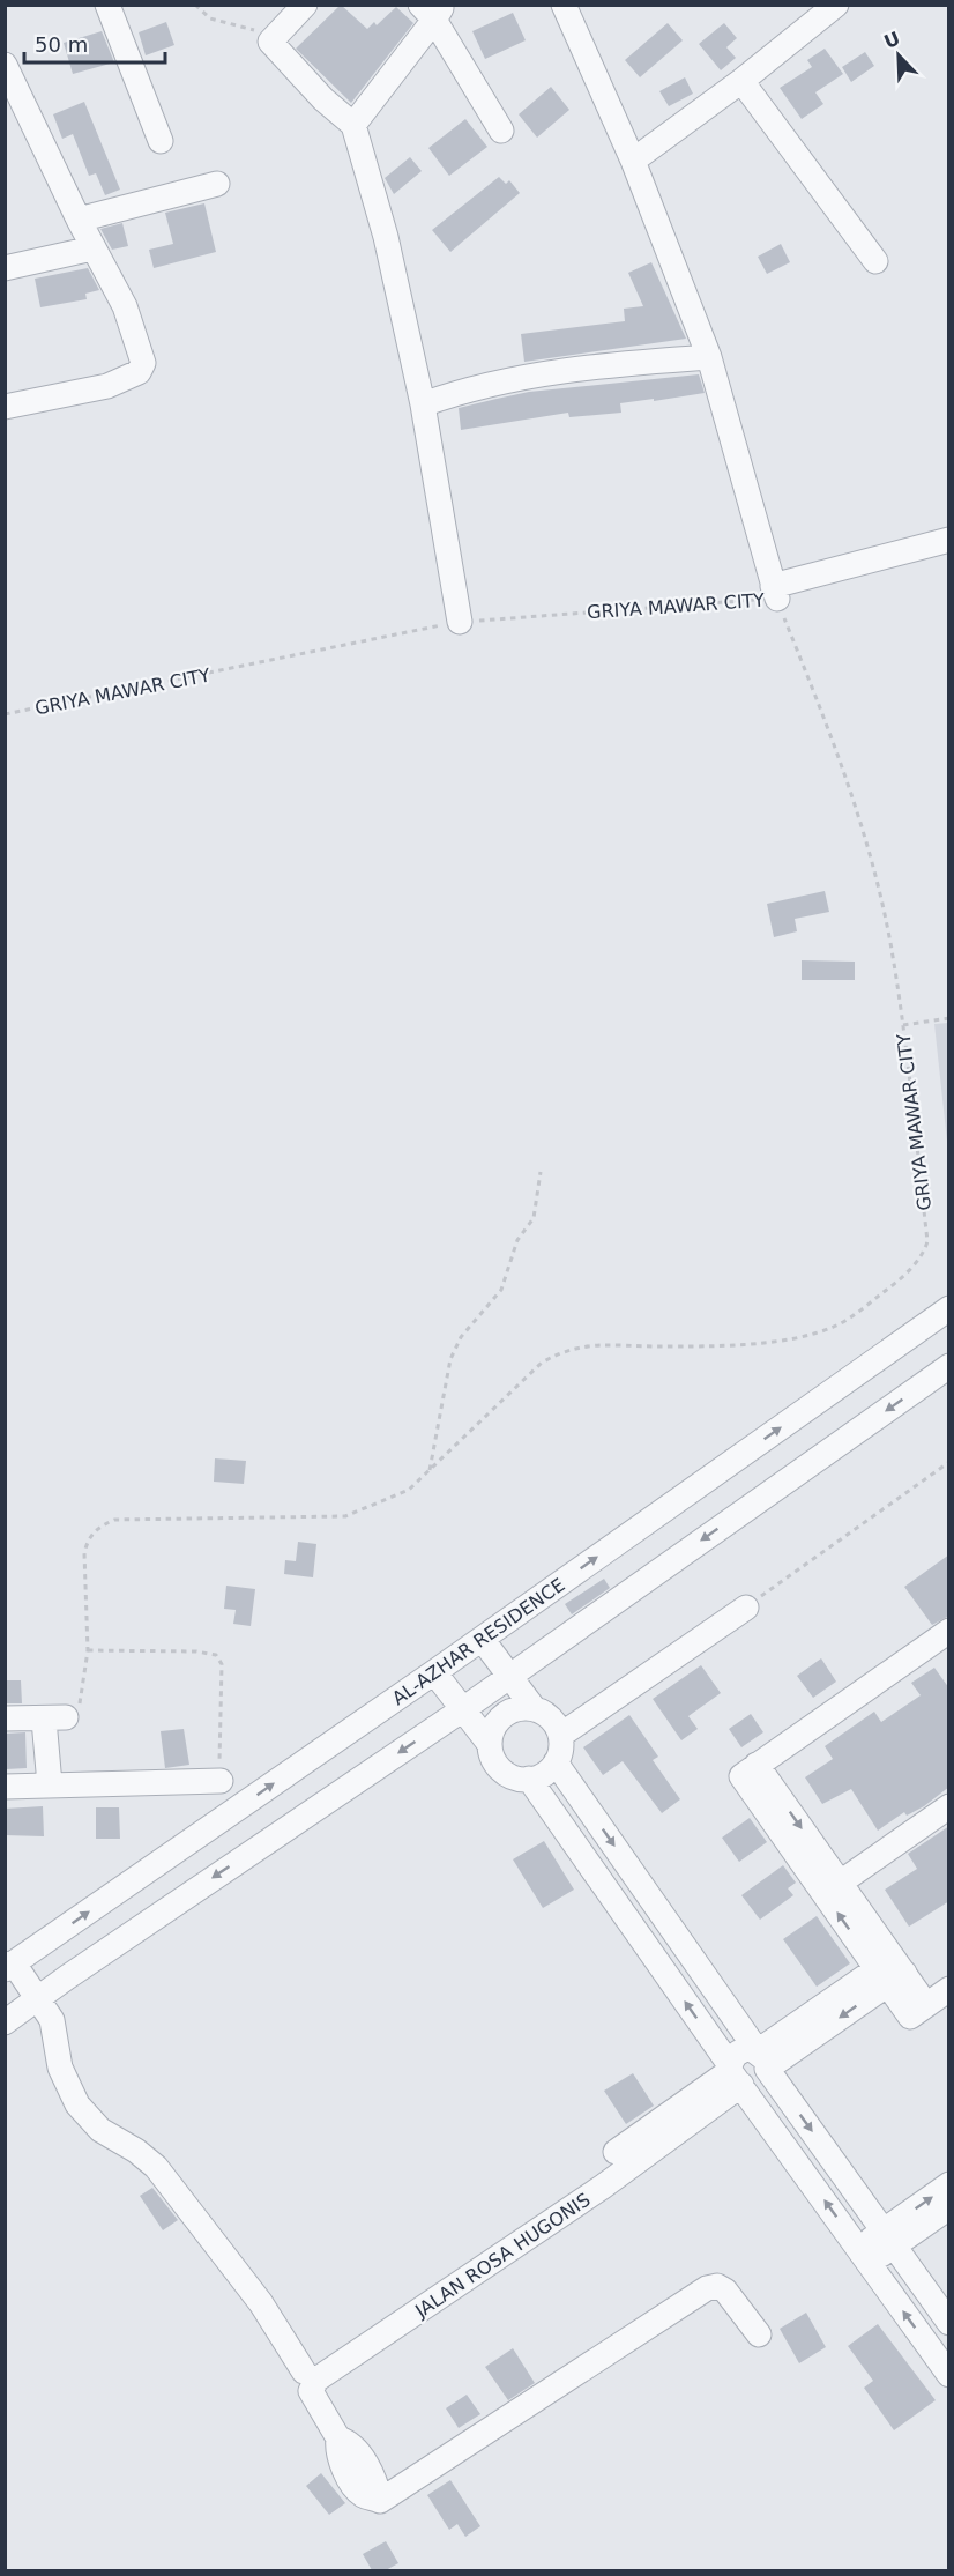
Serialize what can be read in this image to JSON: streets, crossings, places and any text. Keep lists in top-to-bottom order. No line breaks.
{"streets":{"street":["AL-AZHAR RESIDENCE","JALAN ROSA HUGONIS"],"path":["GRIYA MAWAR CITY"]},"scale_bar":"50 m","north":"top left"}
